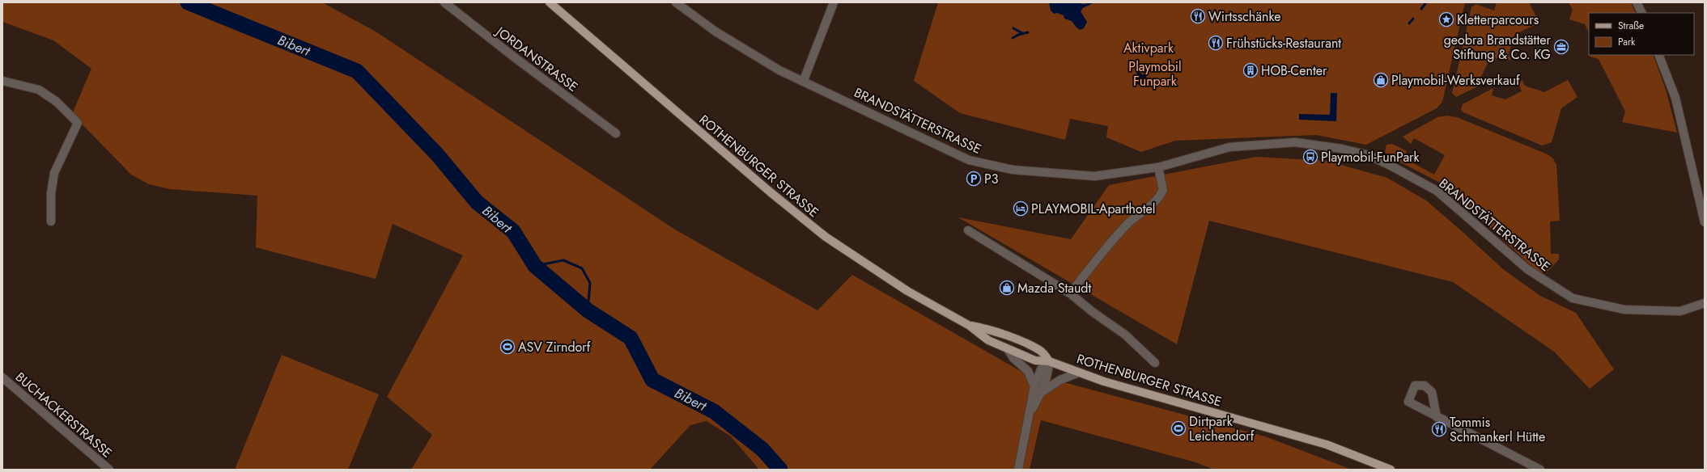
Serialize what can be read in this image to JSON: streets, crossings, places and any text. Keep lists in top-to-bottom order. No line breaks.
{"streets":{"main road":["ROTHENBURGER STRASSE"],"street":["JORDANSTRASSE","BRANDSTÄTTERSTRASSE","BUCHACKERSTRASSE"]},"water":["Bibert"],"parks":["Aktivpark","Playmobil Funpark"],"places":{"restaurant":["Wirtsschänke","Frühstücks-Restaurant","Tommis Schmankerl Hütte"],"place":["Kletterparcours"],"office":["geobra Brandstätter Stiftung & Co. KG"],"building":["HOB-Center"],"shop":["Playmobil-Werksverkauf","Mazda Staudt"],"bus stop":["Playmobil-FunPark"],"parking":["P3"],"hotel":["PLAYMOBIL-Aparthotel"],"sports":["ASV Zirndorf","Dirtpark Leichendorf"]},"legend":["Straße","Park"]}
